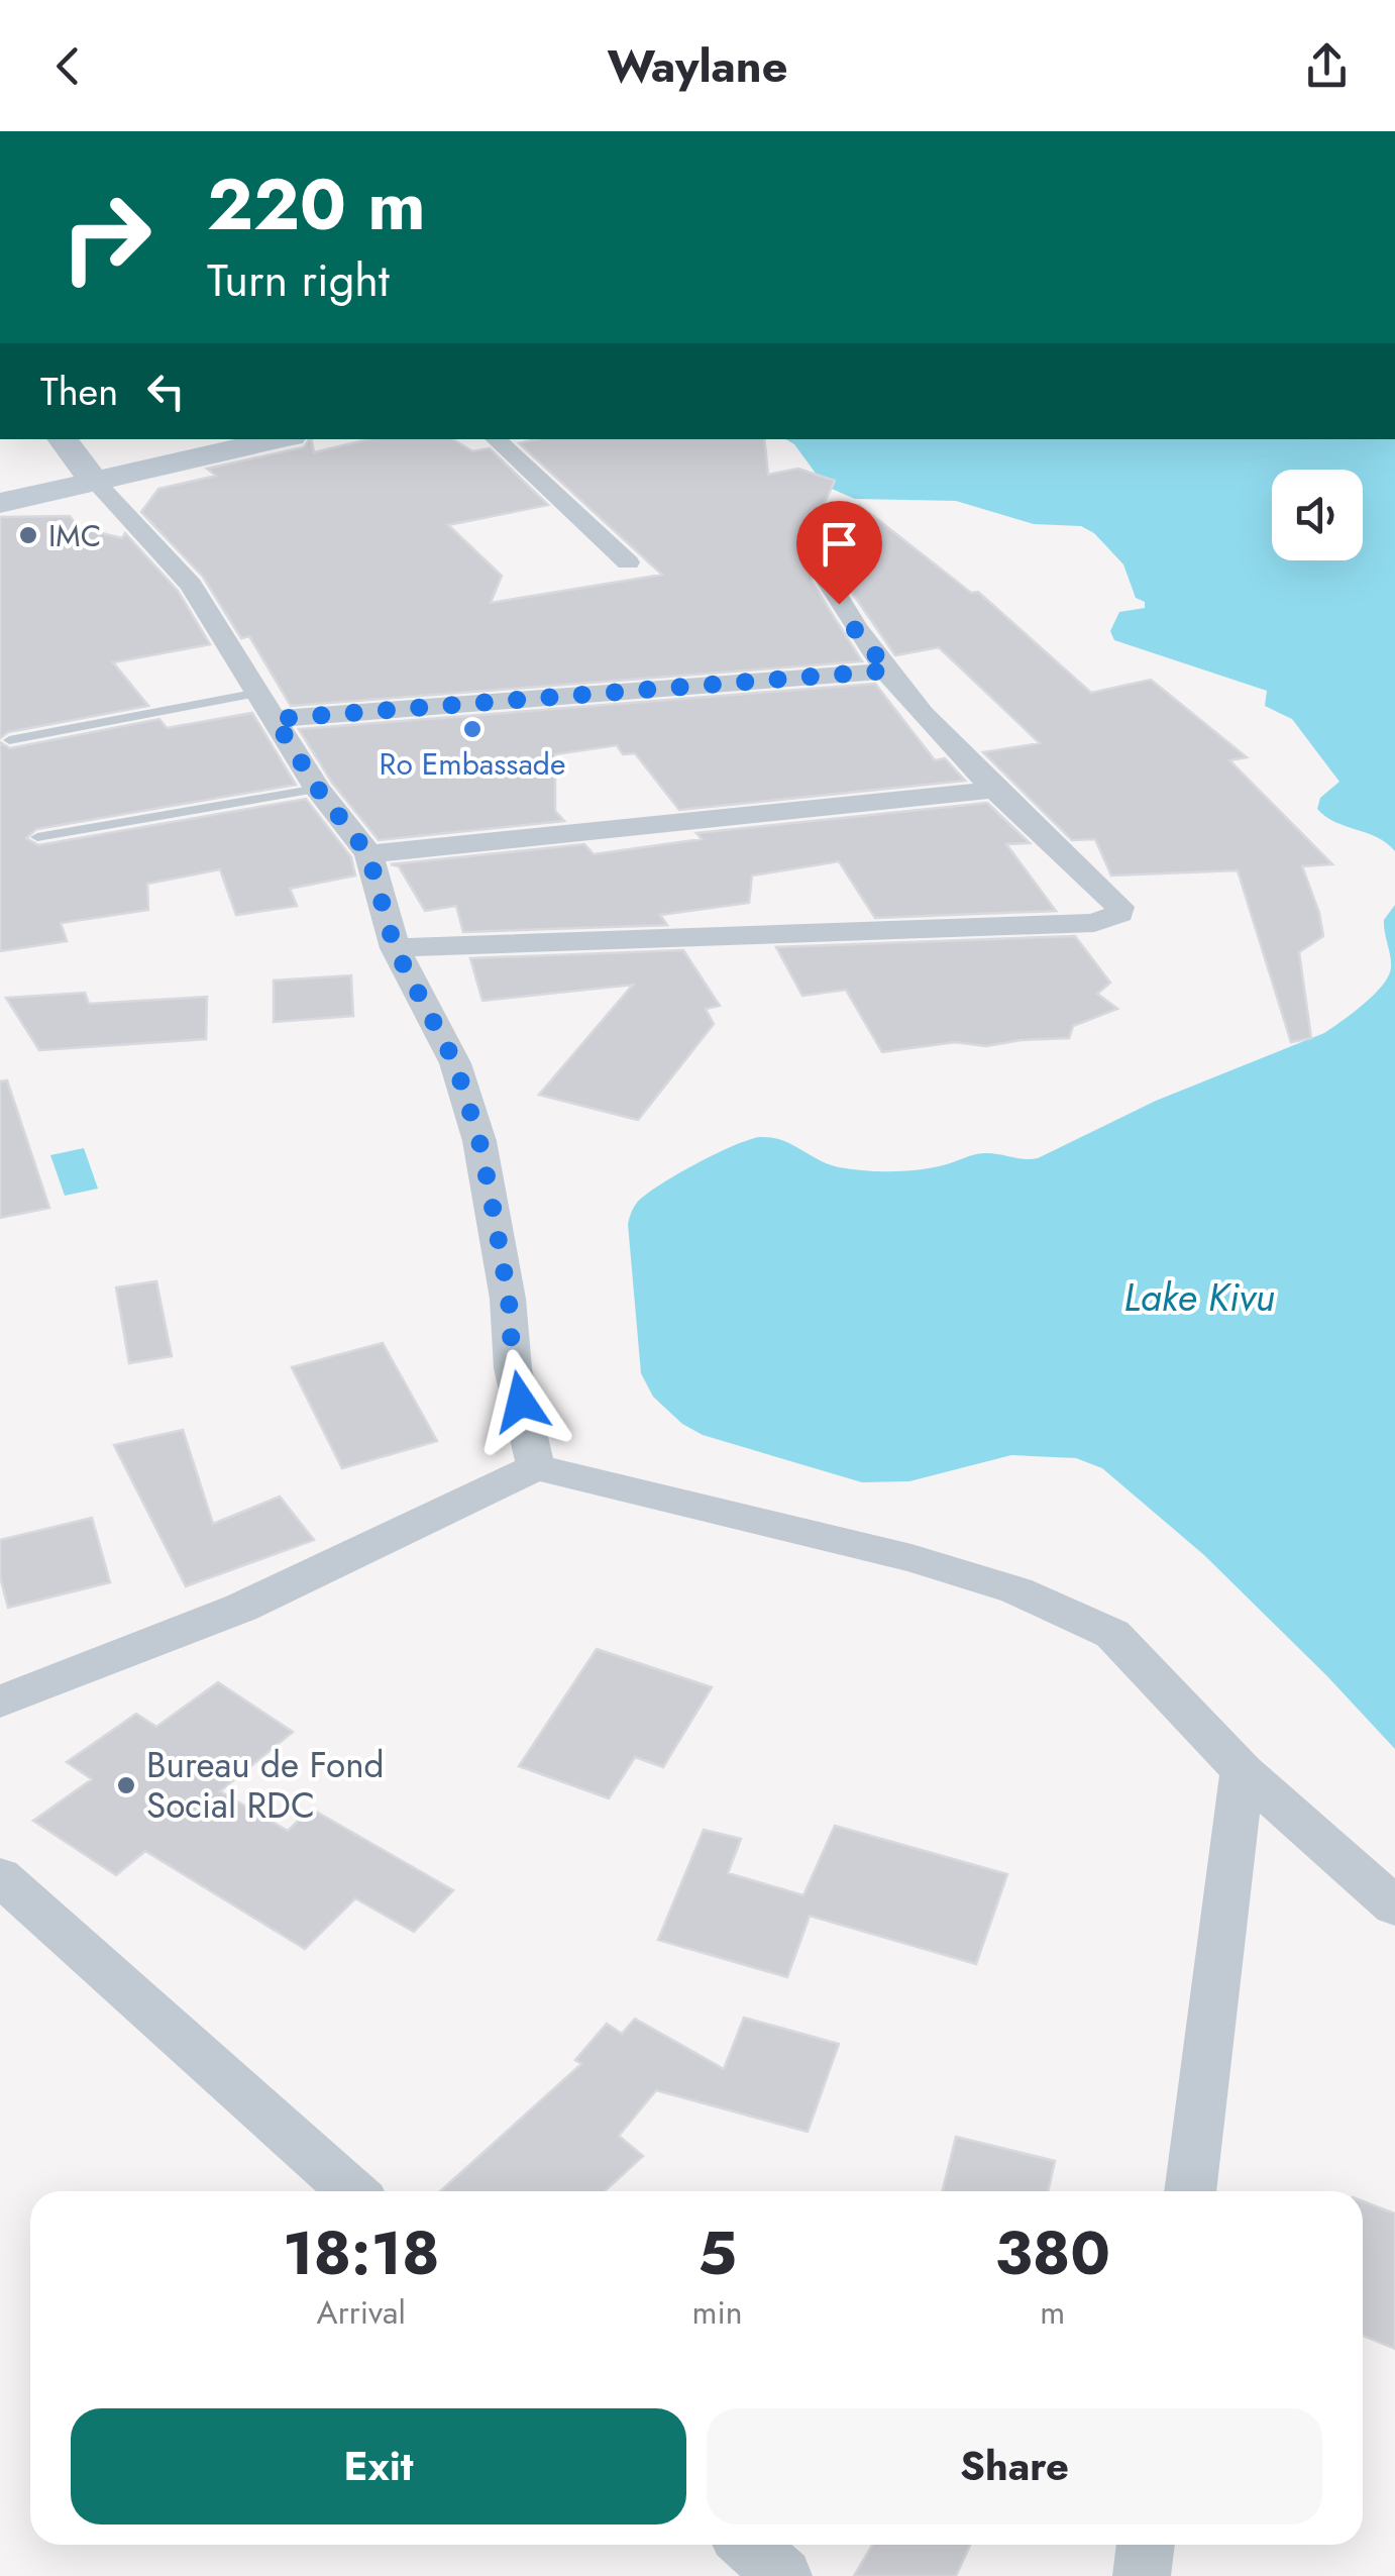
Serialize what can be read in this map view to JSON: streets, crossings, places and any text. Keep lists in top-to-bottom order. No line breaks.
{"water":["Lake Kivu"],"places":["IMC","Ro Embassade","Bureau de Fond Social RDC"],"page":{"header":"Waylane","turn":["220 m","Turn right"],"then":"Then","eta":["18:18","Arrival","5","min","380","m"],"buttons":["Exit","Share"]}}
